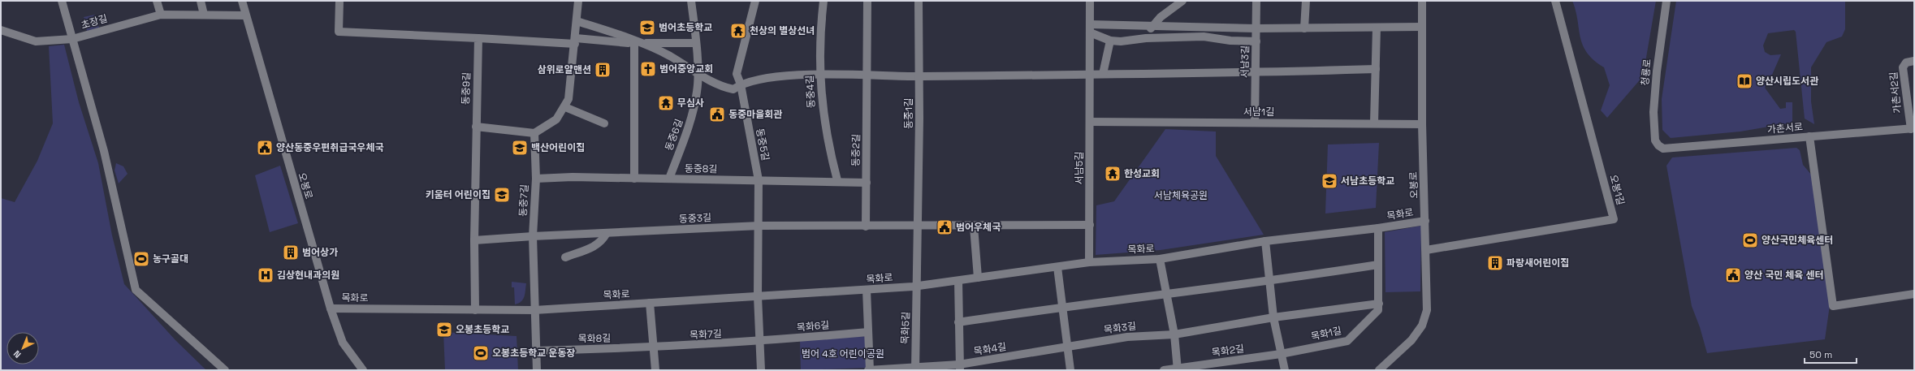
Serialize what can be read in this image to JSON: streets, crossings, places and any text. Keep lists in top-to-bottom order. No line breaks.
{"streets":{"street":["초장길","서남3길","청룡로","동중9길","동중4길","가촌서2길","서남1길","동중1길","가촌서로","동중6길","동중5길","동중2길","서남5길","동중8길","오봉로","오봉1길","동중7길","목화로","동중3길","목화6길","목화5길","목화3길","목화1길","목화7길","목화8길","목화4길","목화2길"]},"crossings":[["초장길","오봉로"],["서남3길","서남1길"],["청룡로","가촌서로"],["동중9길","목화로"],["동중9길","동중3길"],["동중4길","동중8길"],["가촌서2길","가촌서로"],["서남1길","서남5길"],["서남1길","오봉로"],["동중1길","목화로"],["동중1길","동중3길"],["동중1길","목화5길"],["동중6길","동중8길"],["동중5길","동중8길"],["동중5길","목화로"],["동중5길","동중3길"],["동중2길","동중8길"],["동중2길","동중3길"],["서남5길","목화로"],["동중8길","동중7길"],["오봉로","오봉1길"],["오봉로","목화로"],["동중7길","목화로"],["동중7길","동중3길"],["동중7길","목화8길"],["목화로","목화5길"],["목화6길","목화7길"],["목화5길","목화4길"],["목화3길","목화4길"],["목화1길","목화2길"],["목화7길","목화8길"]],"parks":["서남체육공원","범어 4호 어린이공원"],"places":{"school or university":["범어초등학교","백산어린이집","서남초등학교","키움터 어린이집","오봉초등학교"],"temple":["천상의 별상선녀","무심사","한성교회"],"church":["범어중앙교회"],"building":["삼위로얄맨션","범어상가","파랑새어린이집"],"library":["양산시립도서관"],"public building":["동중마을회관","양산동중우편취급국우체국","범어우체국","양산 국민 체육 센터"],"sports":["양산국민체육센터","농구골대","오봉초등학교 운동장"],"hospital":["김상현내과의원"]},"scale_bar":"50 m","north":"bottom left"}
